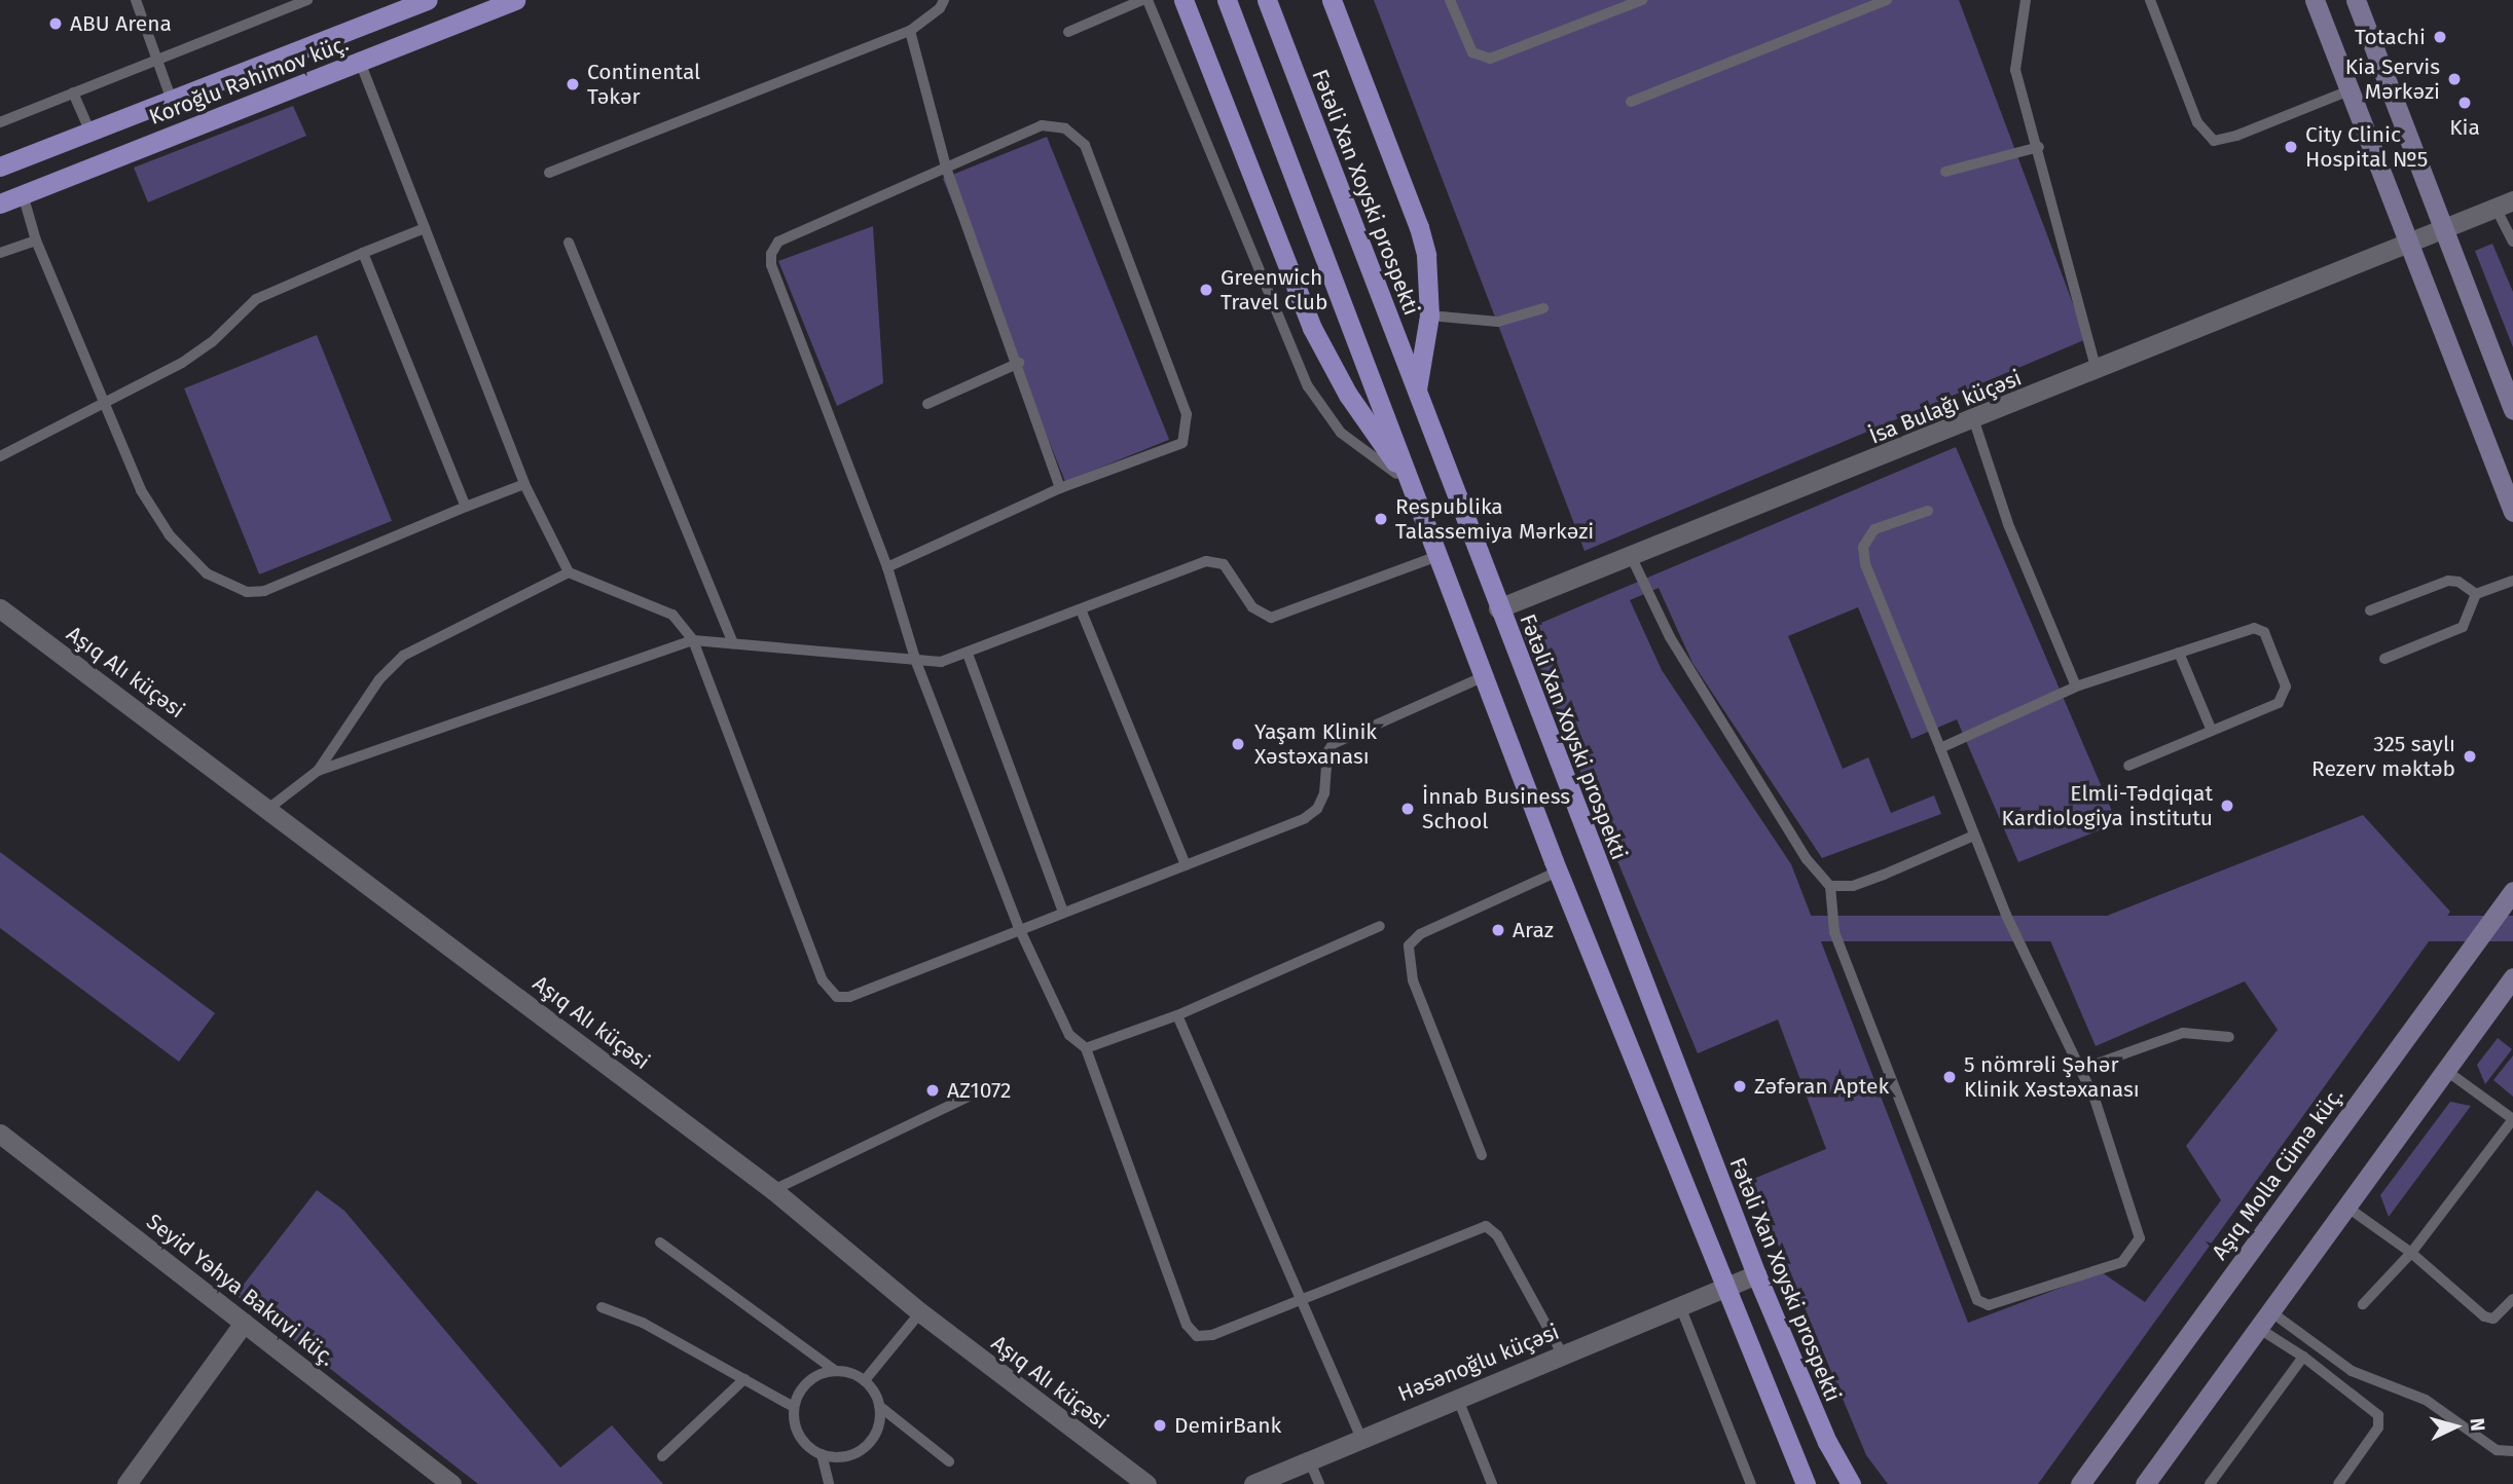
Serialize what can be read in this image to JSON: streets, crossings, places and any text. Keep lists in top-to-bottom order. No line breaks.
{"streets":{"main road":["Koroğlu Rəhimov küç.","Fətəli Xan Xoyski prospekti","Aşıq Molla Cümə küç."],"street":["İsa Bulağı küçəsi","Aşıq Alı küçəsi","Seyid Yəhya Bakuvi küç.","Həsənoğlu küçəsi"]},"crossings":[["Fətəli Xan Xoyski prospekti","İsa Bulağı küçəsi"],["Fətəli Xan Xoyski prospekti","Həsənoğlu küçəsi"]],"places":["ABU Arena","Totachi","Kia Servis Mərkəzi","Continental Təkər","Kia","City Clinic Hospital №5","Greenwich Travel Club","Respublika Talassemiya Mərkəzi","Yaşam Klinik Xəstəxanası","325 saylı Rezerv məktəb","Elmli-Tədqiqat Kardiologiya İnstitutu","İnnab Business School","Araz","5 nömrəli Şəhər Klinik Xəstəxanası","Zəfəran Aptek","AZ1072","DemirBank"],"north":"right"}
